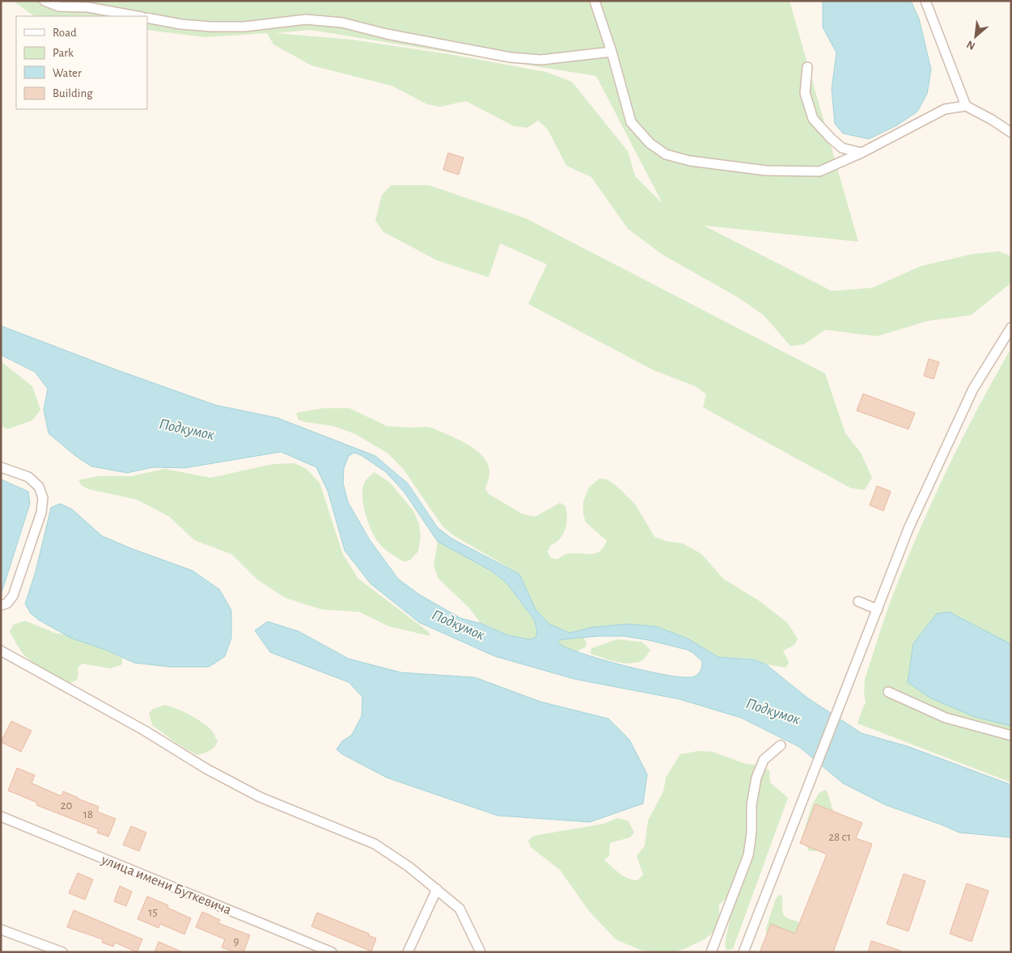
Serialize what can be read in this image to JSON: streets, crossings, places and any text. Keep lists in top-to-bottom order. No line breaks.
{"streets":{"street":["улица имени Буткевича"]},"water":["Подкумок"],"house_numbers":["20","18","28 с1","15","9"],"legend":["Road","Park","Water","Building"],"north":"bottom left"}
